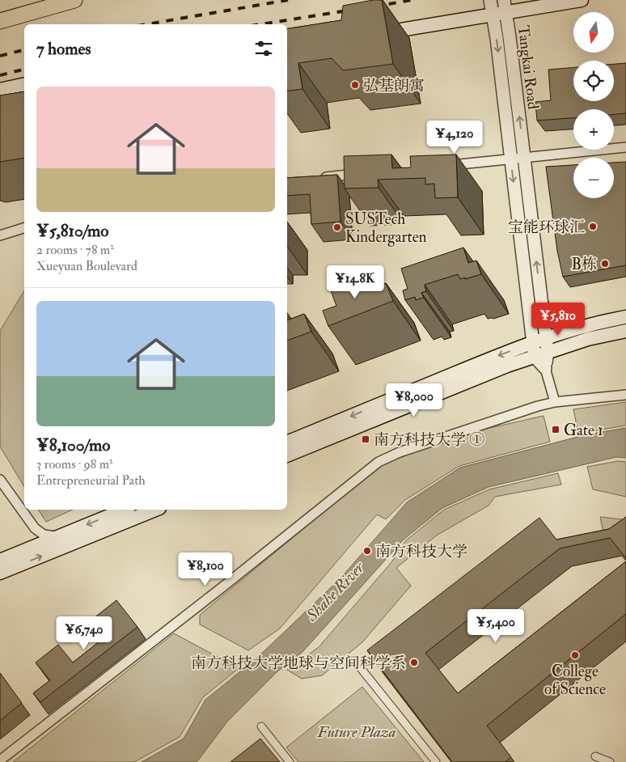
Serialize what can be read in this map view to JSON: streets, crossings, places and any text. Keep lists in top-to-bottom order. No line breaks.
{"streets":{"street":["Tangkai Road"]},"water":["Shahe River"],"parks":["Future Plaza"],"places":{"other":["弘基朗寓","宝能环球汇","SUSTech Kindergarten","B栋","南方科技大学","College of Science","南方科技大学地球与空间科学系"],"transit":["Gate 1","南方科技大学 ①"]},"north":"bottom","page":{"map_buttons":["+","−"],"heading":"7 homes","list":[{"name":"¥5,810/mo","note":"2 rooms · 78 m² · Xueyuan Boulevard"},{"name":"¥8,100/mo","note":"3 rooms · 98 m² · Entrepreneurial Path"}],"price":["¥4,120","¥14.8K","¥5,810","¥8,000","¥8,100","¥5,400","¥6,740"]}}
